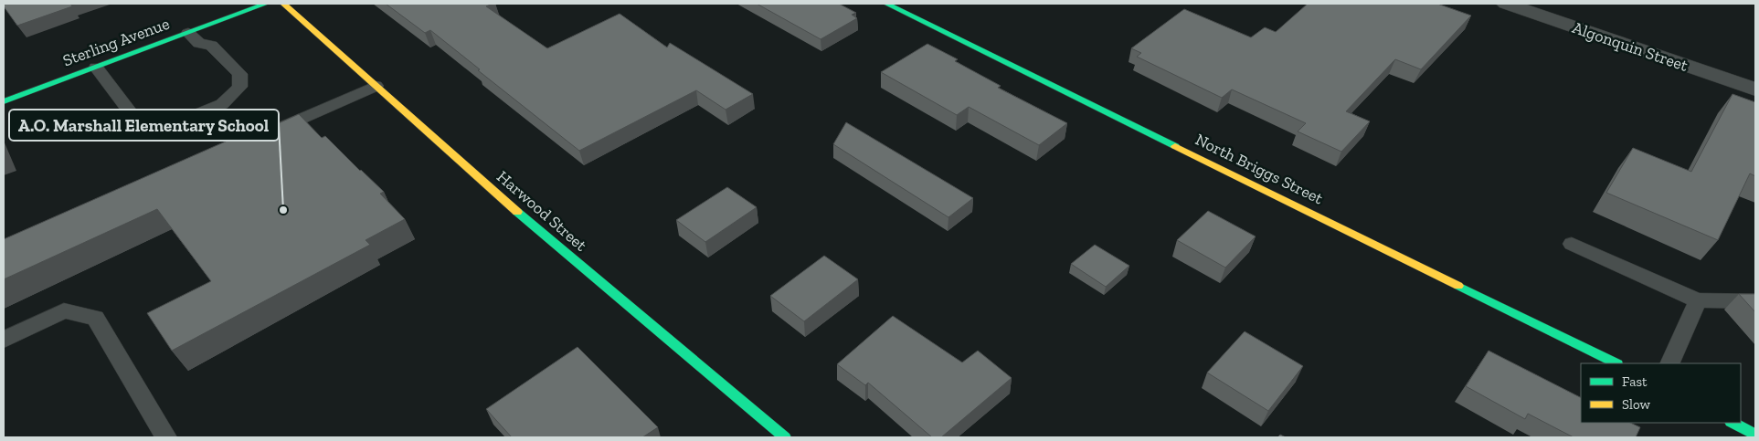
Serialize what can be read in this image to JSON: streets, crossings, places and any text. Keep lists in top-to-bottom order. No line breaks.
{"streets":{"street":["Sterling Avenue","Algonquin Street","North Briggs Street","Harwood Street"]},"places":["A.O. Marshall Elementary School"],"legend":["Fast","Slow"]}
